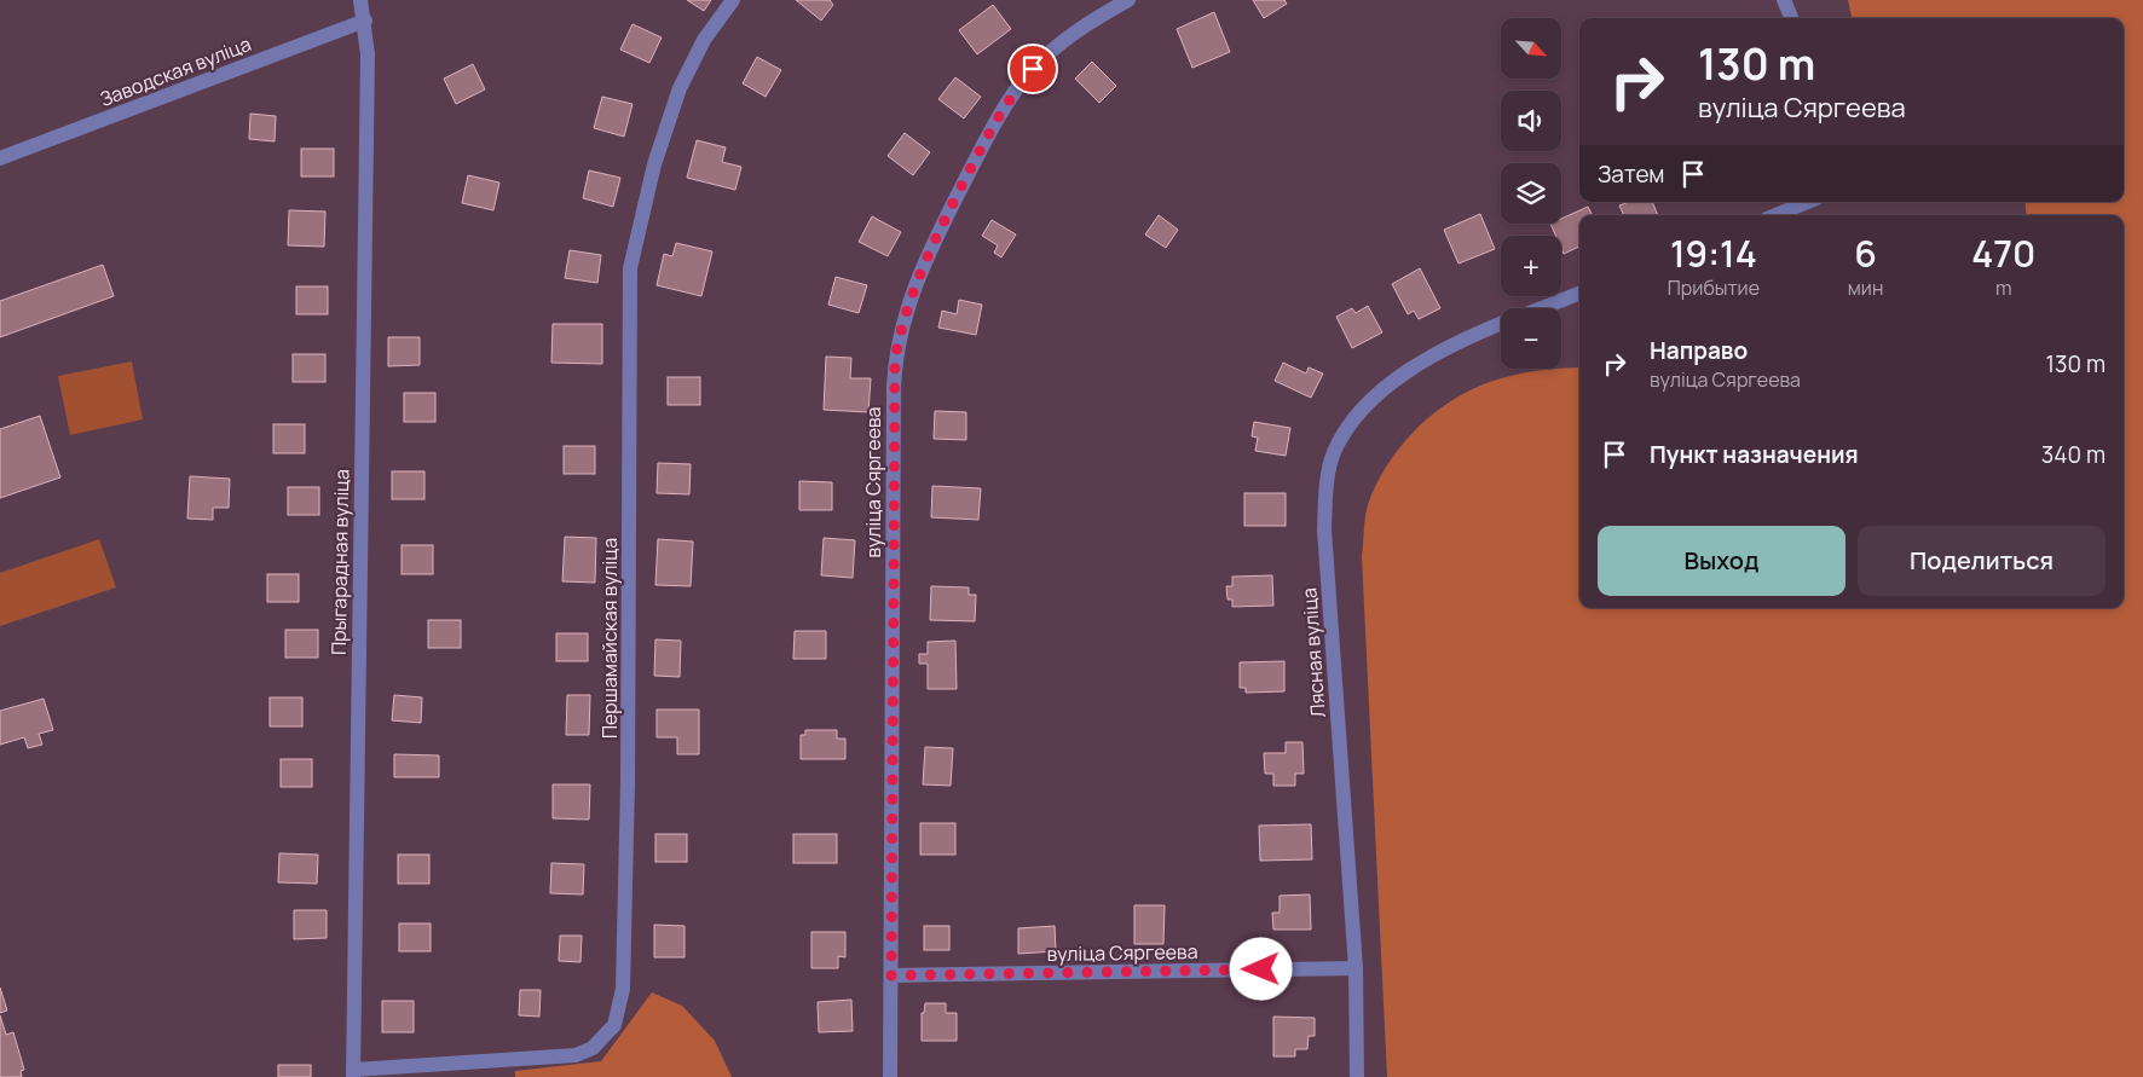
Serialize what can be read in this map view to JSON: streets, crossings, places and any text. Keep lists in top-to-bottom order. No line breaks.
{"streets":{"street":["Заводская вуліца","вуліца Сяргеева","Прыгарадная вуліца","Першамайская вуліца","Лясная вуліца"]},"crossings":[["Заводская вуліца","Прыгарадная вуліца"],["вуліца Сяргеева","Лясная вуліца"],["Прыгарадная вуліца","Першамайская вуліца"]],"north":"bottom right","page":{"map_buttons":["+","−"],"turn":["130 m","вуліца Сяргеева"],"then":"Затем","eta":["19:14","Прибытие","6","мин","470","m"],"list":[{"name":"Направо","note":"вуліца Сяргеева","value":"130 m"},{"name":"Пункт назначения","value":"340 m"}],"buttons":["Выход","Поделиться"]}}
